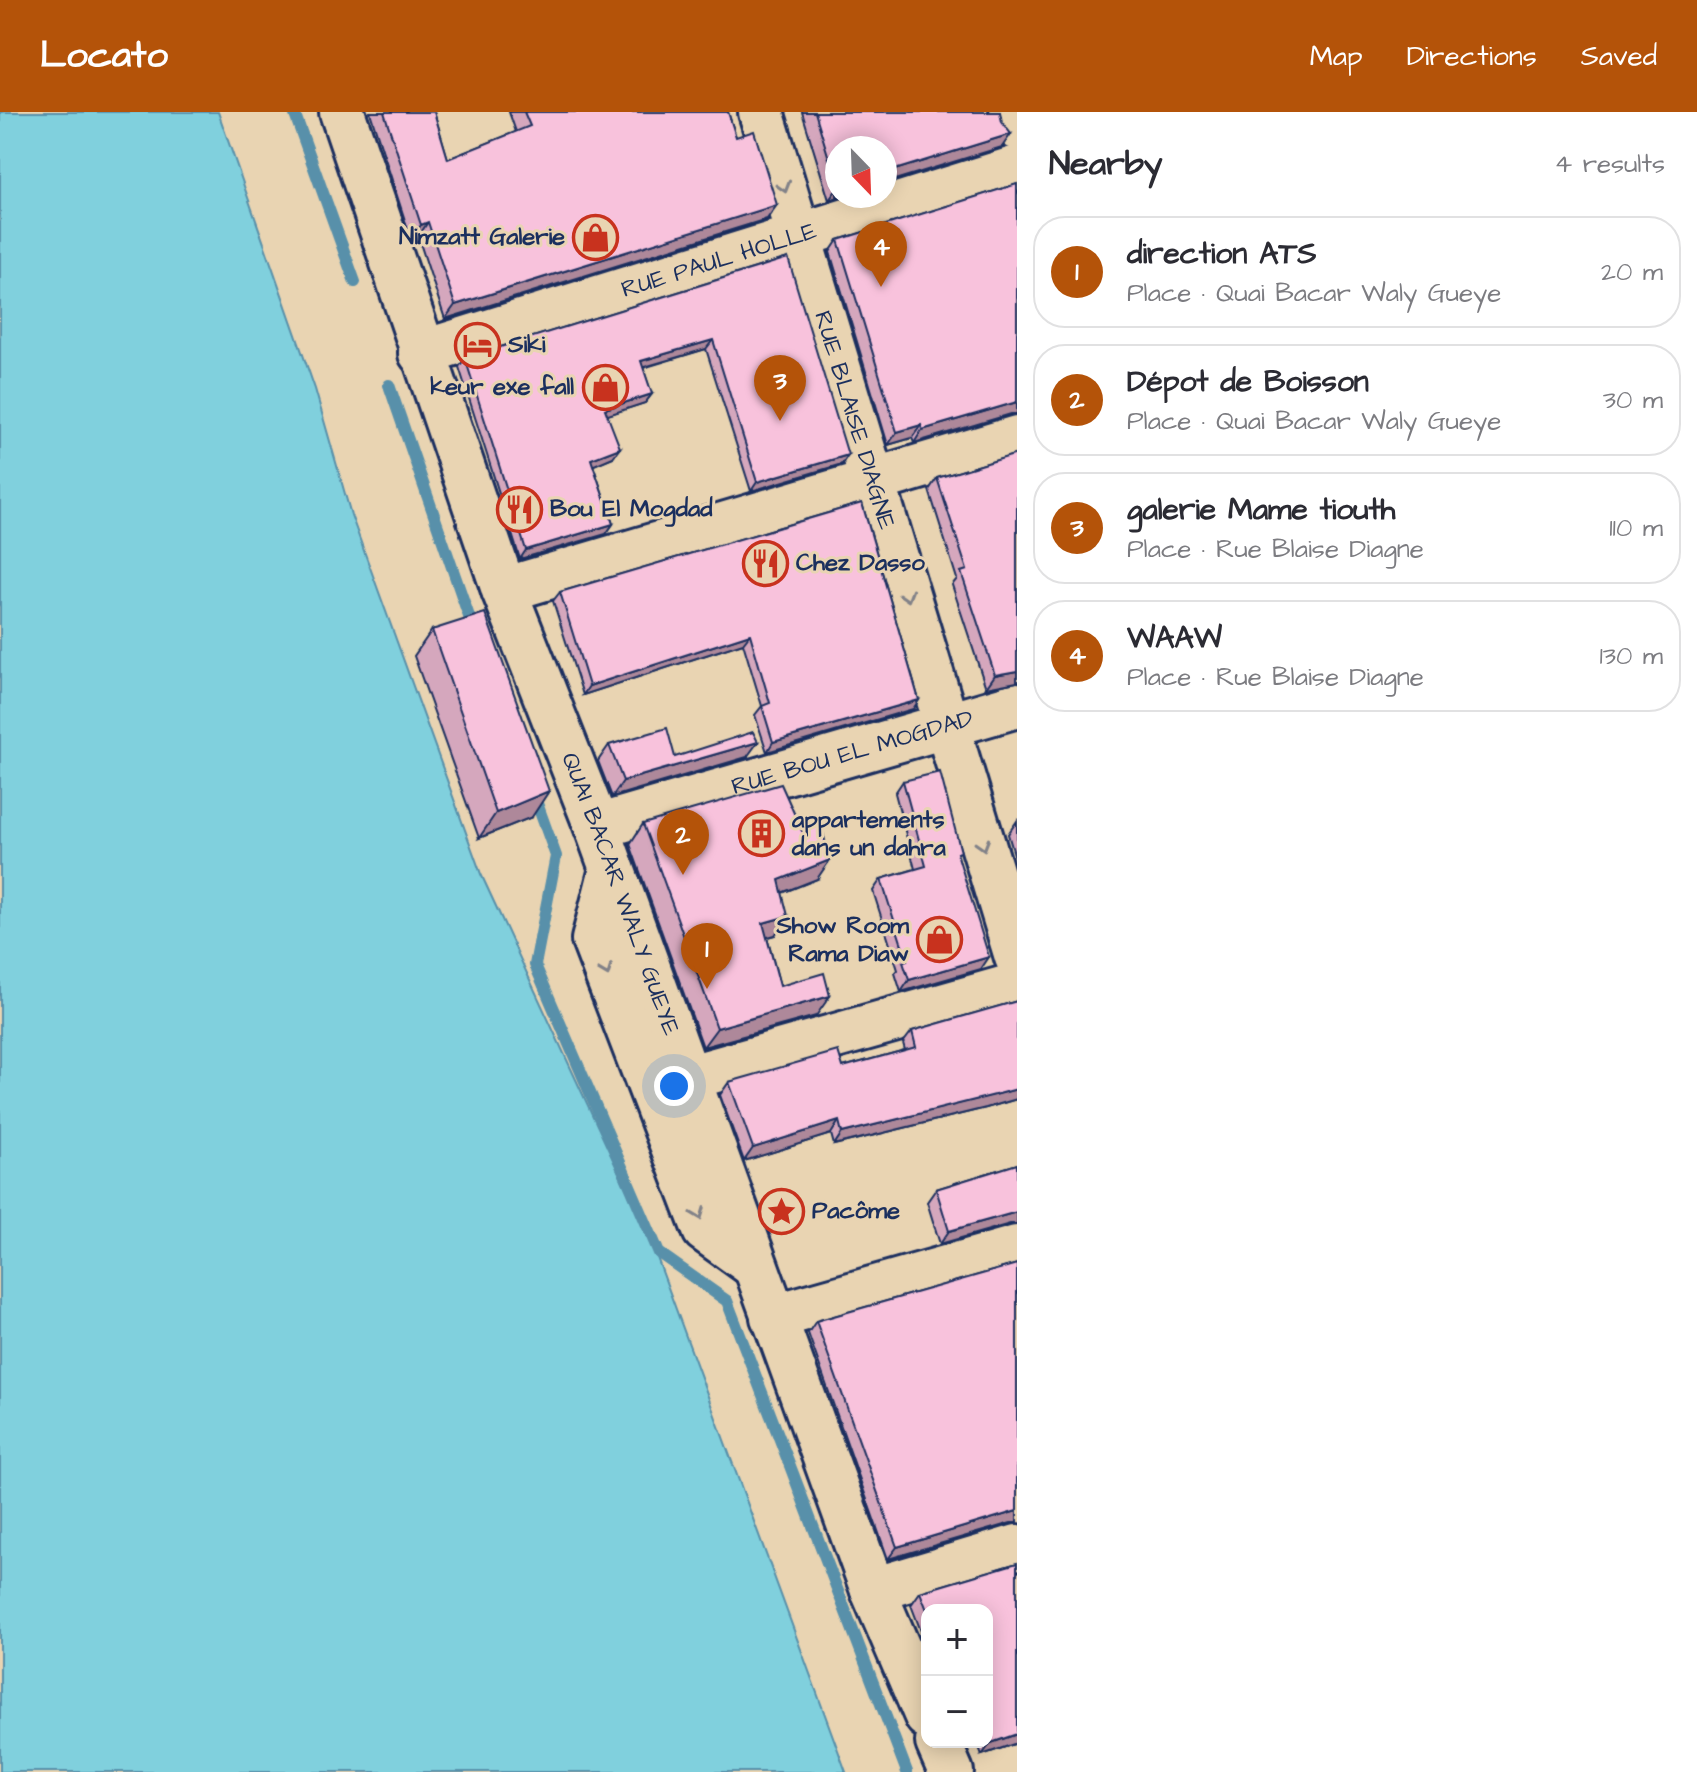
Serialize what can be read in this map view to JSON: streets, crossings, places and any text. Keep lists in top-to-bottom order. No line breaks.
{"streets":{"street":["RUE PAUL HOLLE","RUE BLAISE DIAGNE","RUE BOU EL MOGDAD","QUAI BACAR WALY GUEYE"]},"crossings":[["RUE PAUL HOLLE","RUE BLAISE DIAGNE"],["RUE PAUL HOLLE","QUAI BACAR WALY GUEYE"],["RUE BLAISE DIAGNE","RUE BOU EL MOGDAD"],["RUE BOU EL MOGDAD","QUAI BACAR WALY GUEYE"]],"one_way":["RUE BLAISE DIAGNE"],"places":{"shop":["Nimzatt Galerie","keur exe fall","Show Room Rama Diaw"],"hotel":["Siki"],"restaurant":["Bou El Mogdad","Chez Dasso"],"building":["appartements dans un dahra"],"place":["Pacôme"]},"north":"bottom right","page":{"header":"Locato","nav":["Map","Directions","Saved"],"heading":["Nearby","4 results"],"list":[{"mark":"1","name":"direction ATS","note":"Place · Quai Bacar Waly Gueye","value":"20 m"},{"mark":"2","name":"Dépot de Boisson","note":"Place · Quai Bacar Waly Gueye","value":"30 m"},{"mark":"3","name":"galerie Mame tiouth","note":"Place · Rue Blaise Diagne","value":"110 m"},{"mark":"4","name":"WAAW","note":"Place · Rue Blaise Diagne","value":"130 m"}],"pins":["4","3","2","1"],"map_buttons":["+","−"]}}
